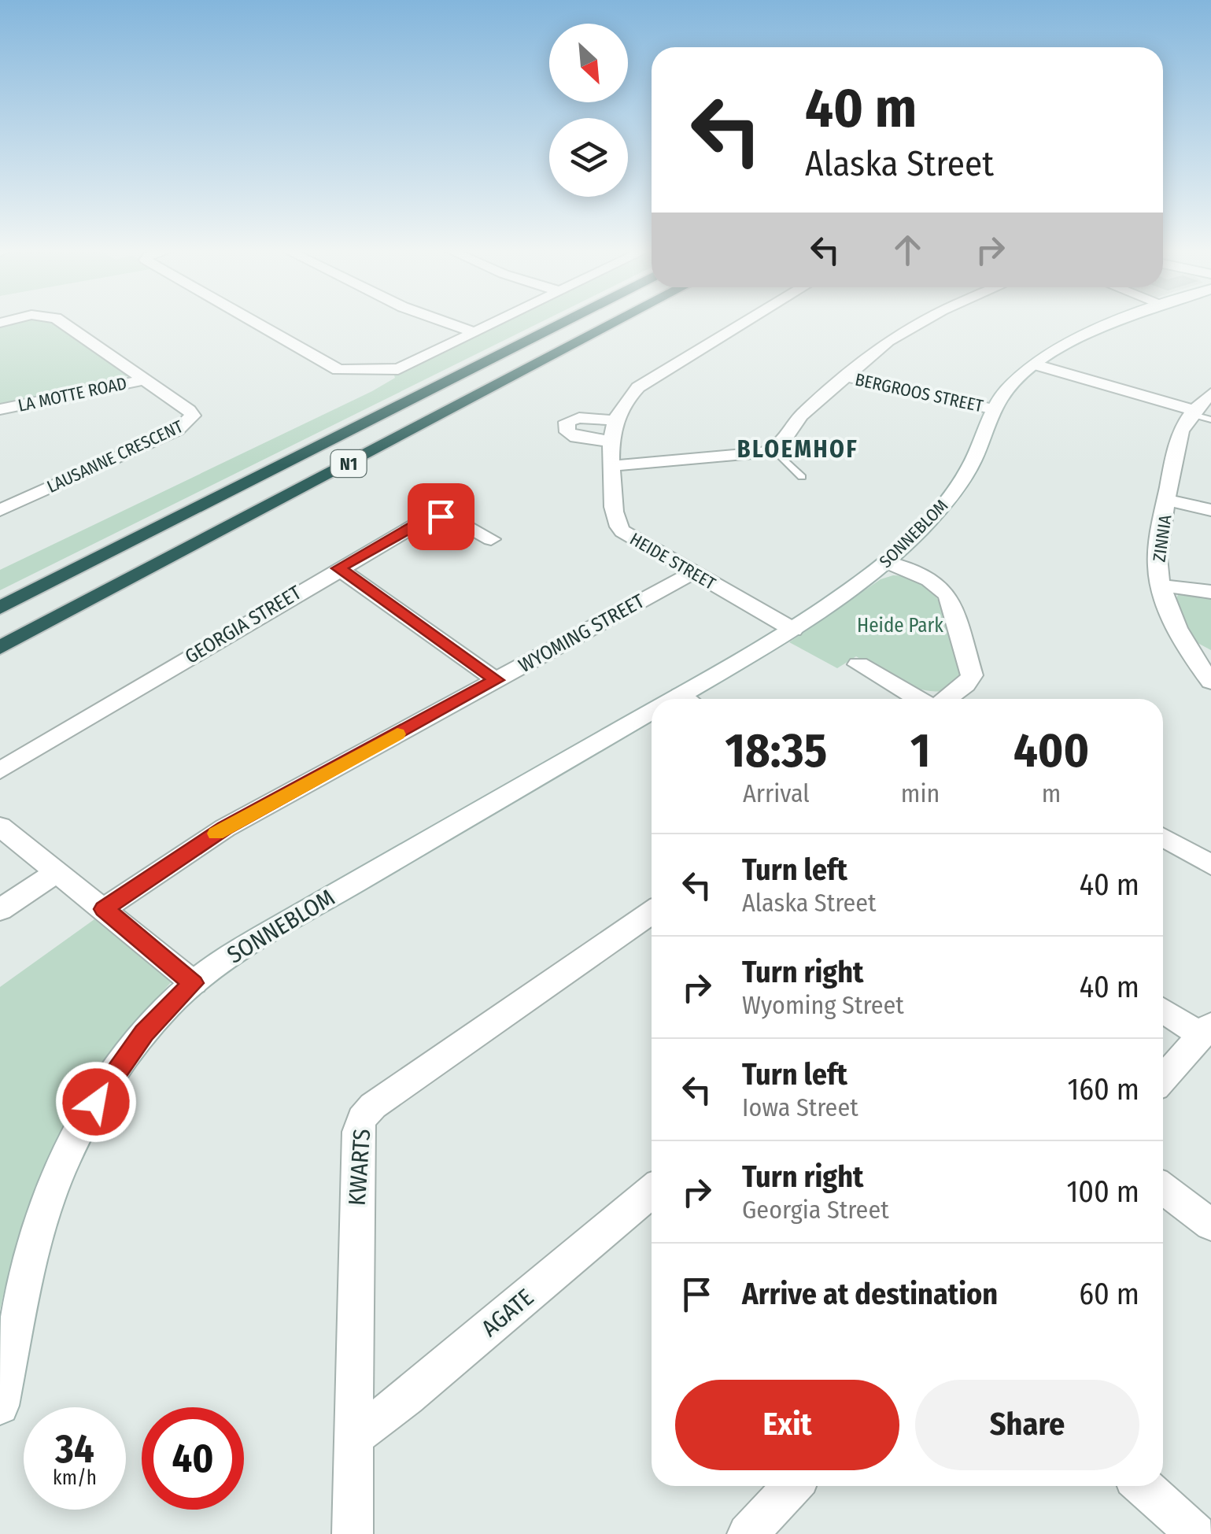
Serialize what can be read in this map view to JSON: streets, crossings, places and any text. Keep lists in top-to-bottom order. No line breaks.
{"streets":{"highway":["N1"],"street":["BERGROOS STREET","LA MOTTE ROAD","LAUSANNE CRESCENT","SONNEBLOM","ZINNIA","HEIDE STREET","GEORGIA STREET","WYOMING STREET","KWARTS","AGATE"]},"crossings":[["BERGROOS STREET","SONNEBLOM"],["LA MOTTE ROAD","LAUSANNE CRESCENT"],["SONNEBLOM","HEIDE STREET"],["HEIDE STREET","WYOMING STREET"],["KWARTS","AGATE"]],"districts":["BLOEMHOF"],"parks":["Heide Park"],"north":"bottom right","page":{"turn":["40 m","Alaska Street"],"eta":["18:35","Arrival","1","min","400","m"],"list":[{"name":"Turn left","note":"Alaska Street","value":"40 m"},{"name":"Turn right","note":"Wyoming Street","value":"40 m"},{"name":"Turn left","note":"Iowa Street","value":"160 m"},{"name":"Turn right","note":"Georgia Street","value":"100 m"},{"name":"Arrive at destination","value":"60 m"}],"buttons":["Exit","Share"],"speed":"34 km/h","limit":"40"}}
